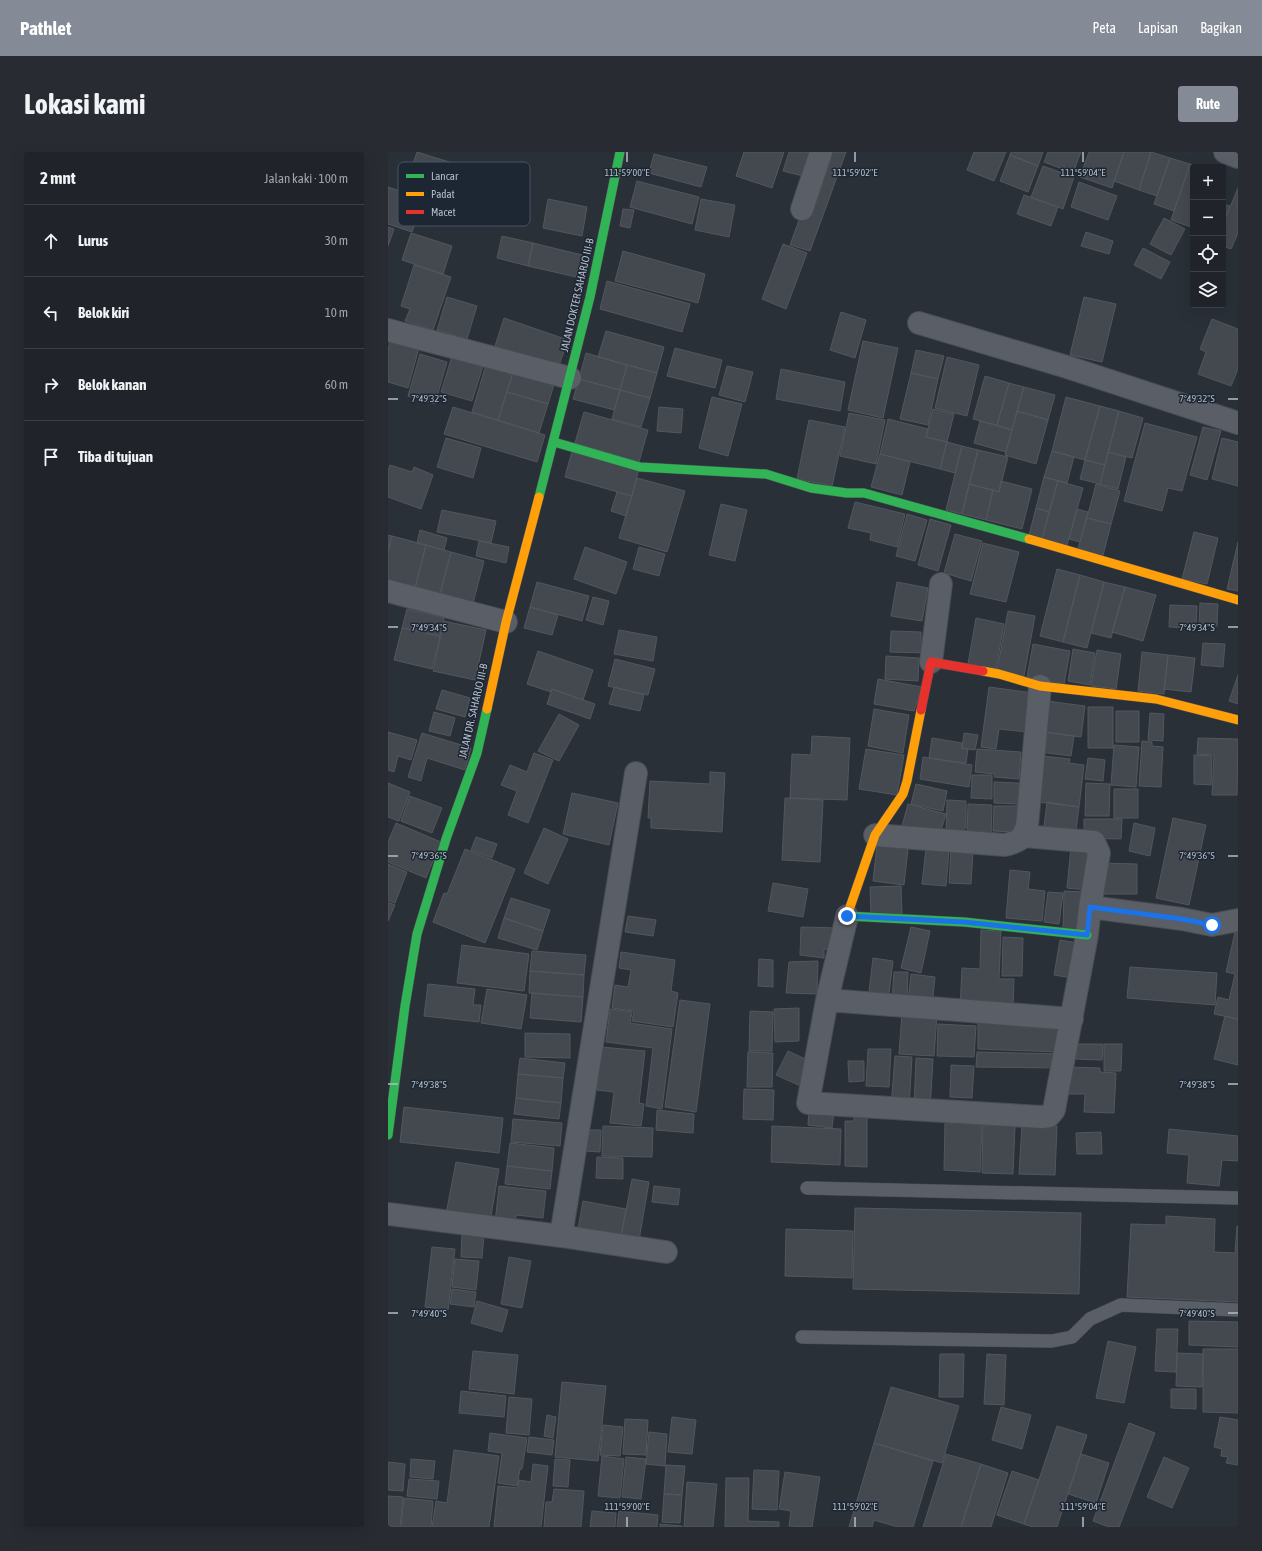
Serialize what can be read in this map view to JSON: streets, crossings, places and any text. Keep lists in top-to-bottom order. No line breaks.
{"streets":{"street":["JALAN DOKTER SAHARJO III-B","JALAN DR. SAHARJO III-B"]},"crossings":[["JALAN DOKTER SAHARJO III-B","JALAN DR. SAHARJO III-B"]],"legend":["Lancar","Padat","Macet"],"page":{"header":"Pathlet","nav":["Peta","Lapisan","Bagikan"],"buttons":"Rute","title":"Lokasi kami","heading":["2 mnt","Jalan kaki · 100 m"],"map_buttons":["+","−"],"list":[["Lurus","30 m"],["Belok kiri","10 m"],["Belok kanan","60 m"],"Tiba di tujuan"]},"coordinates":["111°59'00\"E","111°59'02\"E","111°59'04\"E","7°49'32\"S","7°49'34\"S","7°49'36\"S","7°49'38\"S","7°49'40\"S"]}
